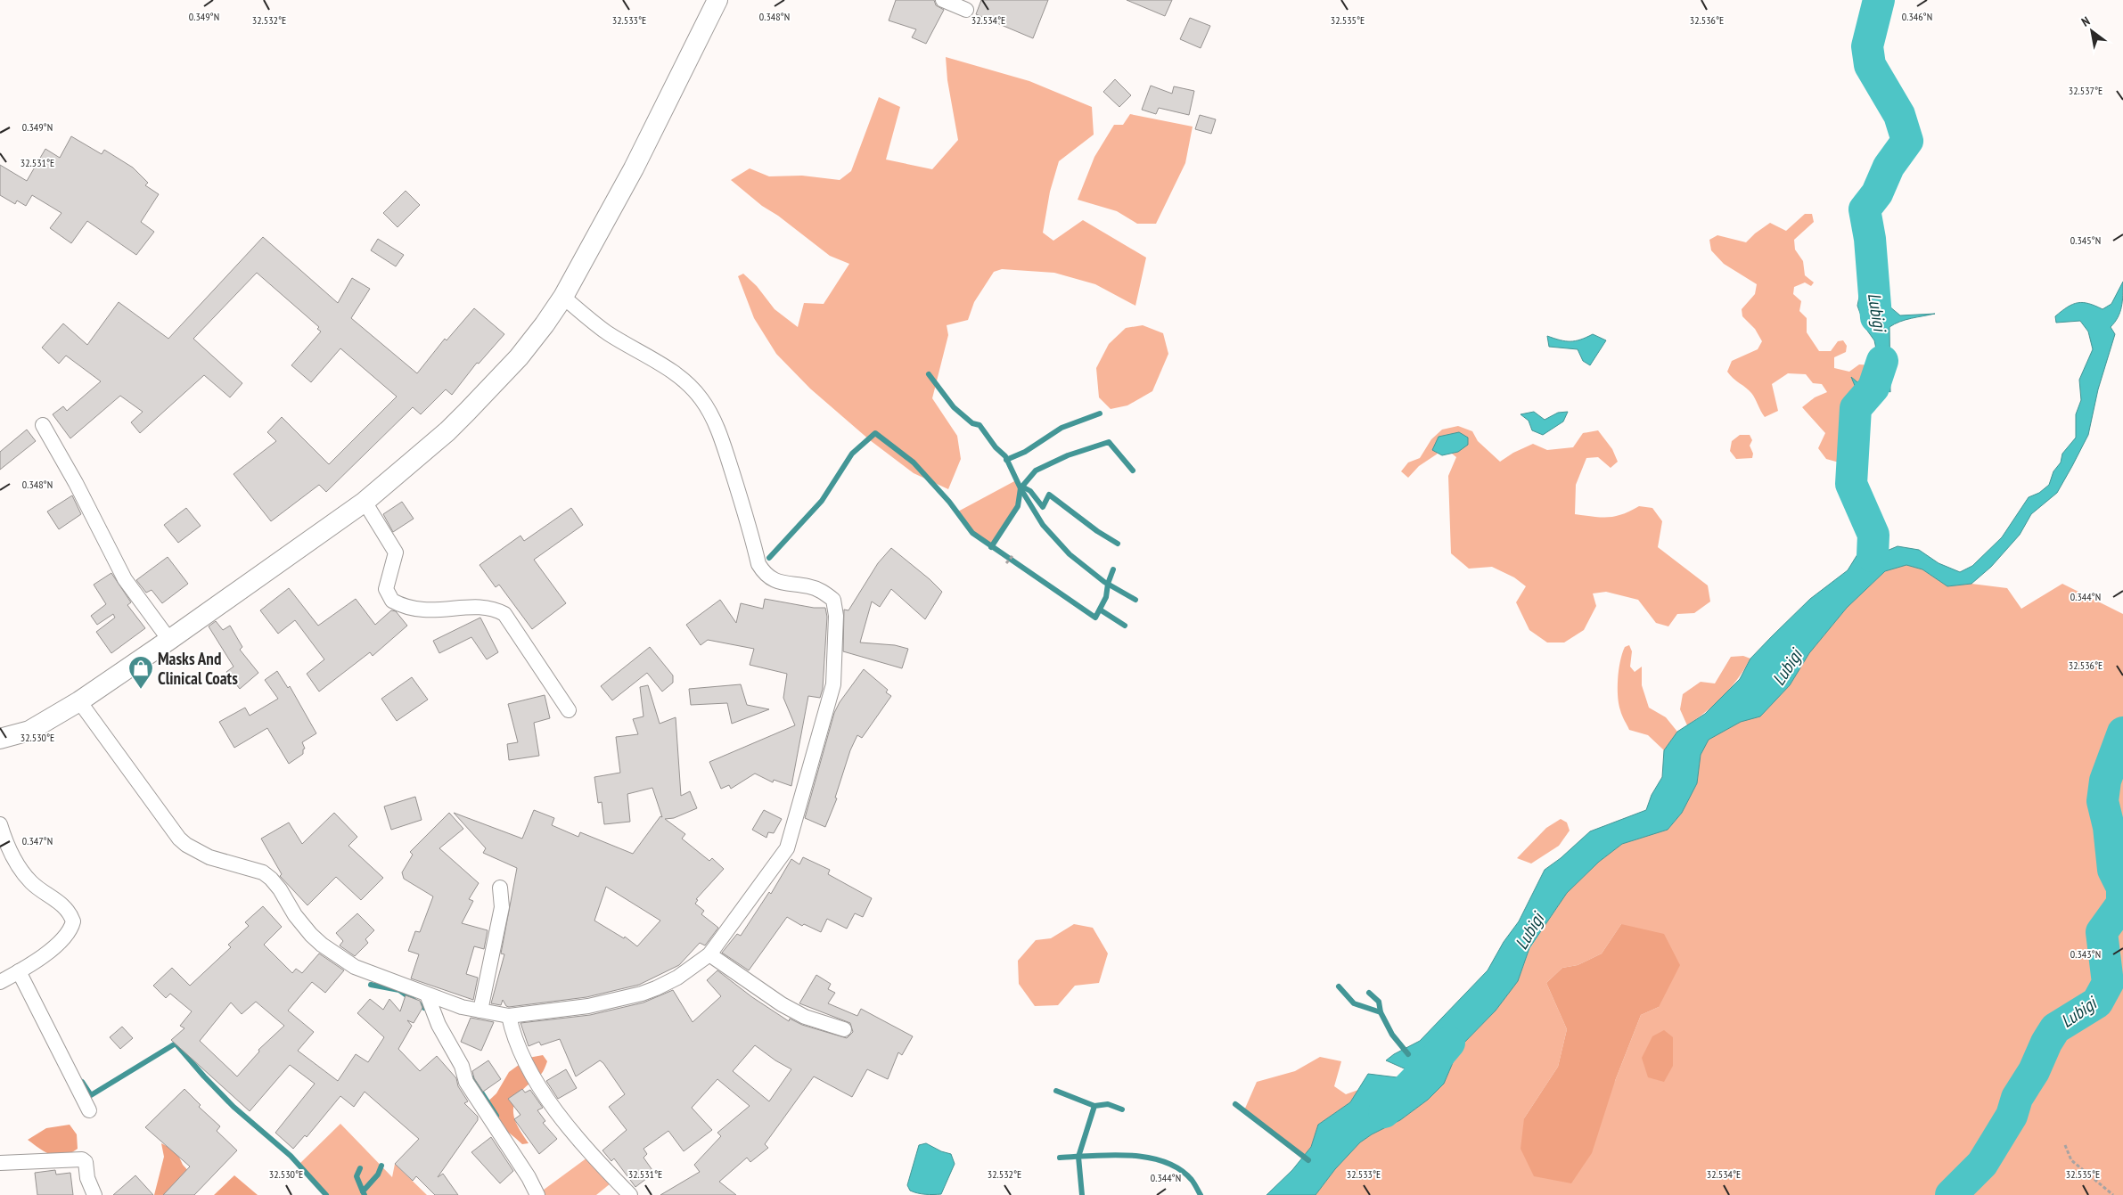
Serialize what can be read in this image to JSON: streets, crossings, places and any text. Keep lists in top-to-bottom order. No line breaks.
{"water":["Lubigi"],"places":{"shop":["Masks And Clinical Coats"]},"north":"top left","coordinates":["0.348°N","0.346°N","0.349°N","32.532°E","32.533°E","32.534°E","32.535°E","32.536°E","32.537°E","32.531°E","0.345°N","0.344°N","32.530°E","0.347°N","0.343°N"]}
